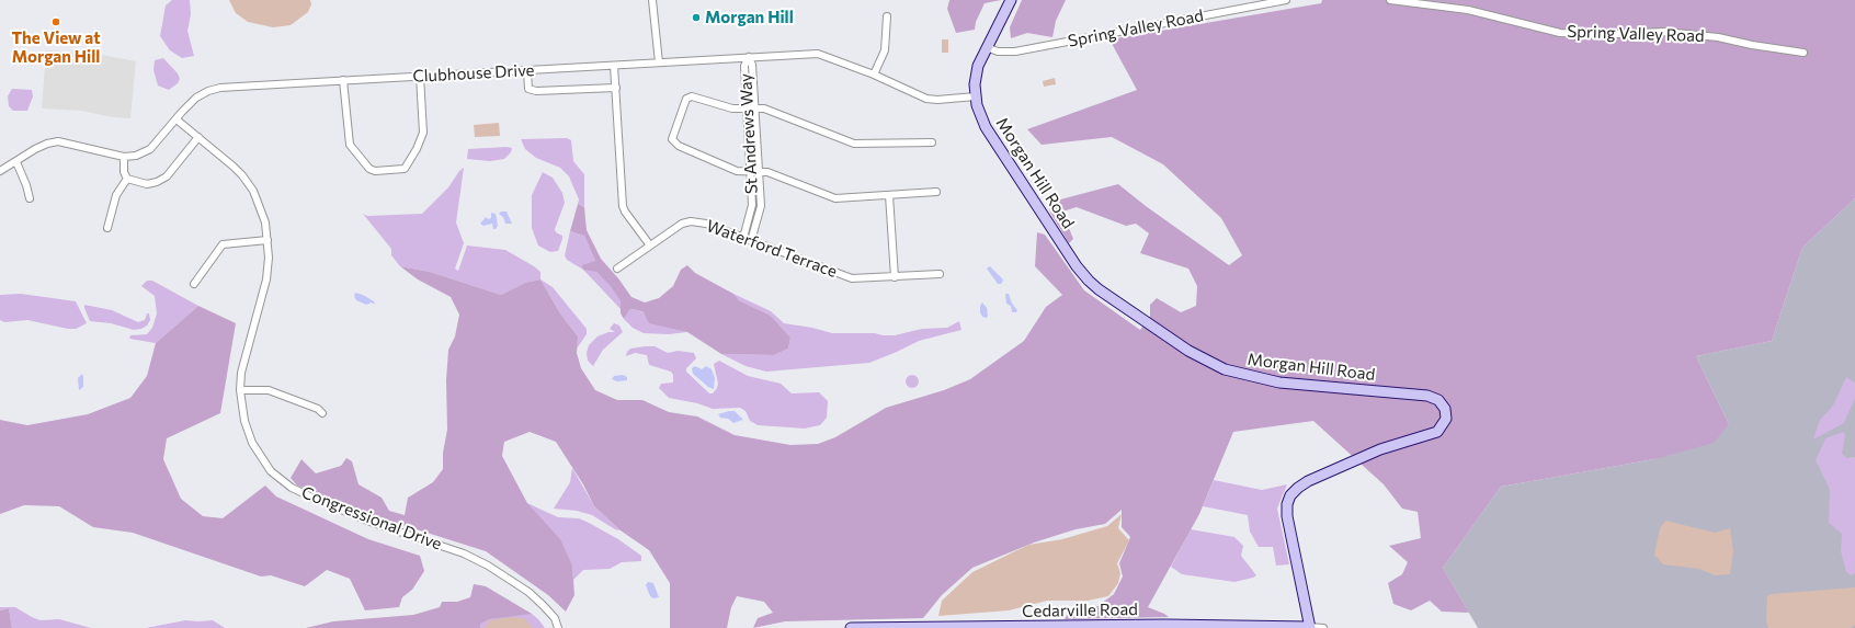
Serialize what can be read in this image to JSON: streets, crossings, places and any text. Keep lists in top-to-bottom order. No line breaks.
{"streets":{"main road":["Morgan Hill Road","Cedarville Road"],"street":["Spring Valley Road","Clubhouse Drive","St Andrews Way","Waterford Terrace","Congressional Drive"]},"crossings":[["Spring Valley Road","Morgan Hill Road"],["Clubhouse Drive","St Andrews Way"],["Clubhouse Drive","Morgan Hill Road"],["Clubhouse Drive","Congressional Drive"],["St Andrews Way","Waterford Terrace"],["Morgan Hill Road","Cedarville Road"]],"places":["Morgan Hill","The View at Morgan Hill"]}
